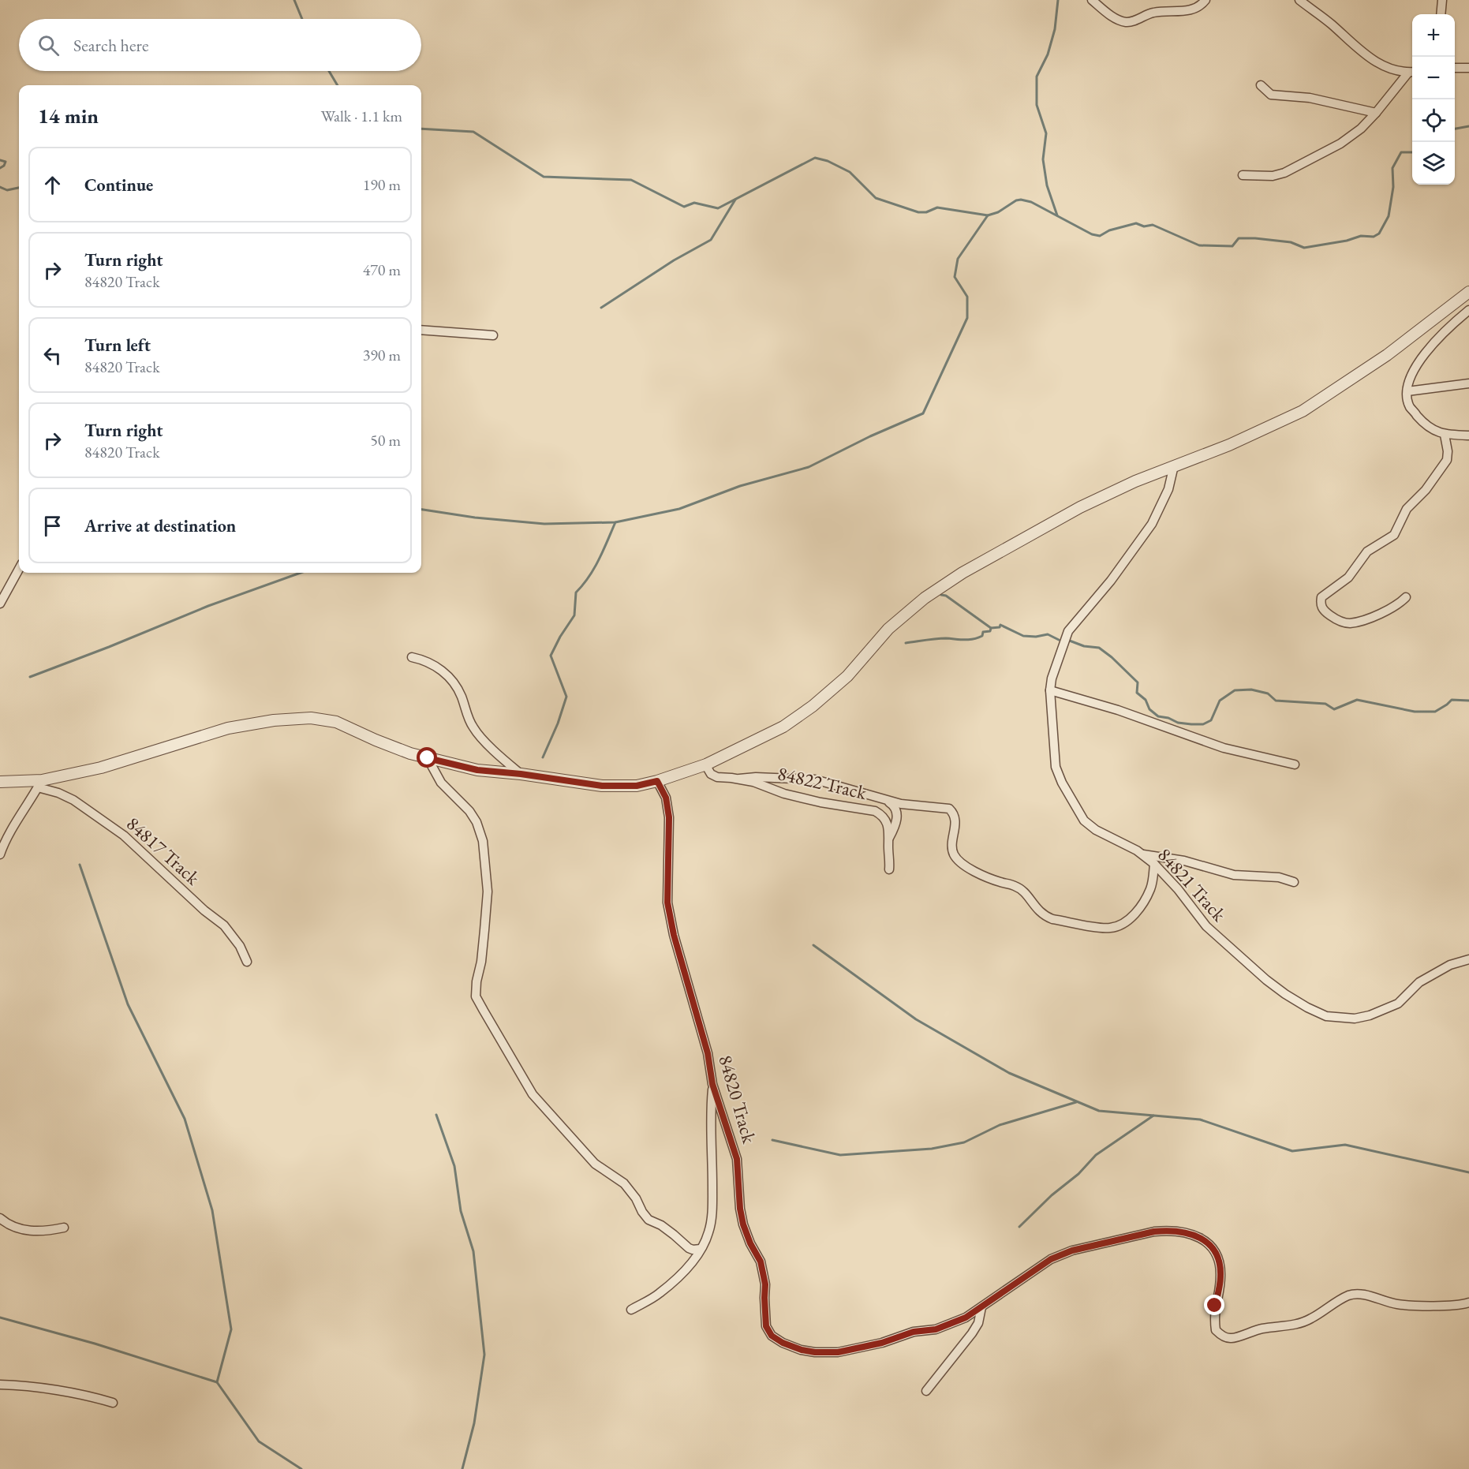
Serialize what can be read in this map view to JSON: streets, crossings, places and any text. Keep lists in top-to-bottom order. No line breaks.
{"streets":{"street":["84822 Track","84817 Track","84821 Track","84820 Track"]},"page":{"map_buttons":["+","−"],"search":"Search here","heading":["14 min","Walk · 1.1 km"],"list":[["Continue","190 m"],["Turn right","84820 Track","470 m"],["Turn left","84820 Track","390 m"],["Turn right","84820 Track","50 m"],"Arrive at destination"]}}
